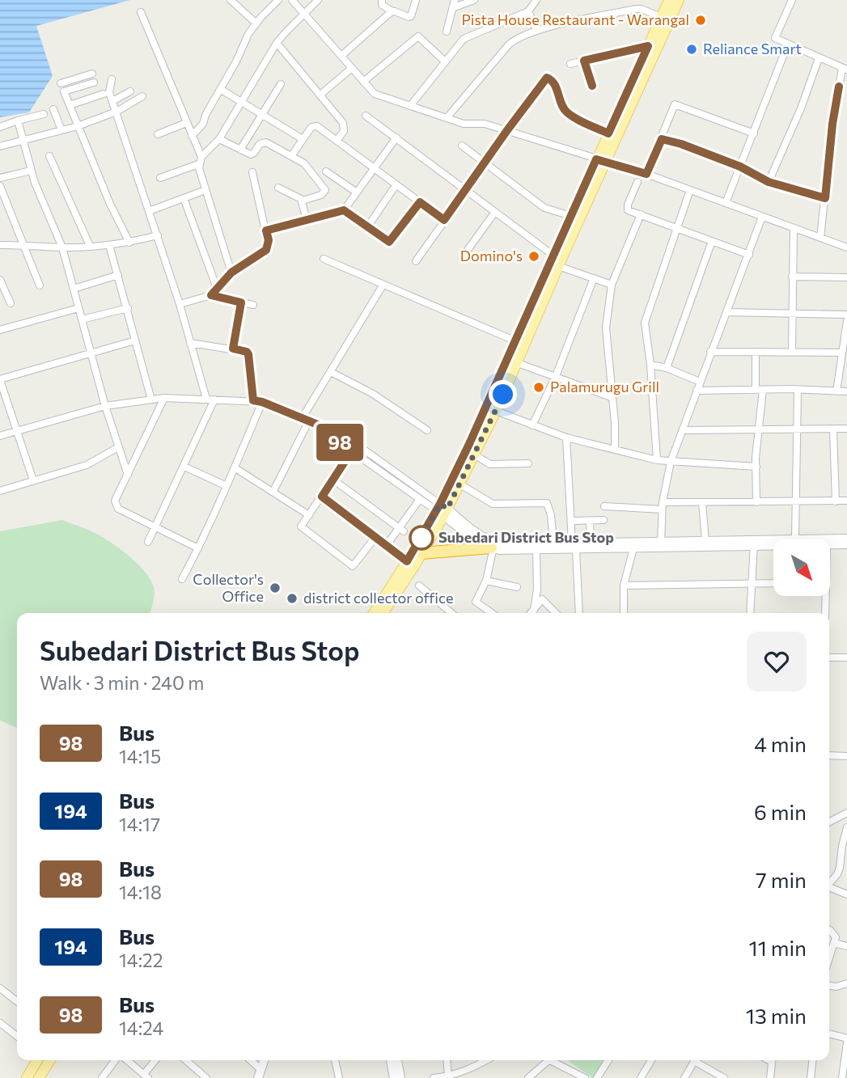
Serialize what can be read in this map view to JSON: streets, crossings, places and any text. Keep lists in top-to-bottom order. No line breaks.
{"places":["Pista House Restaurant - Warangal","Reliance Smart","Domino's","Palamurugu Grill","Subedari District Bus Stop","Collector's Office","district collector office"],"lines":["bus line 98"],"north":"bottom right","page":{"on_map":"98","heading":["Subedari District Bus Stop","Walk · 3 min · 240 m"],"list":[{"mark":"98","name":"Bus","note":"14:15","value":"4 min"},{"mark":"194","name":"Bus","note":"14:17","value":"6 min"},{"mark":"98","name":"Bus","note":"14:18","value":"7 min"},{"mark":"194","name":"Bus","note":"14:22","value":"11 min"},{"mark":"98","name":"Bus","note":"14:24","value":"13 min"}]}}
